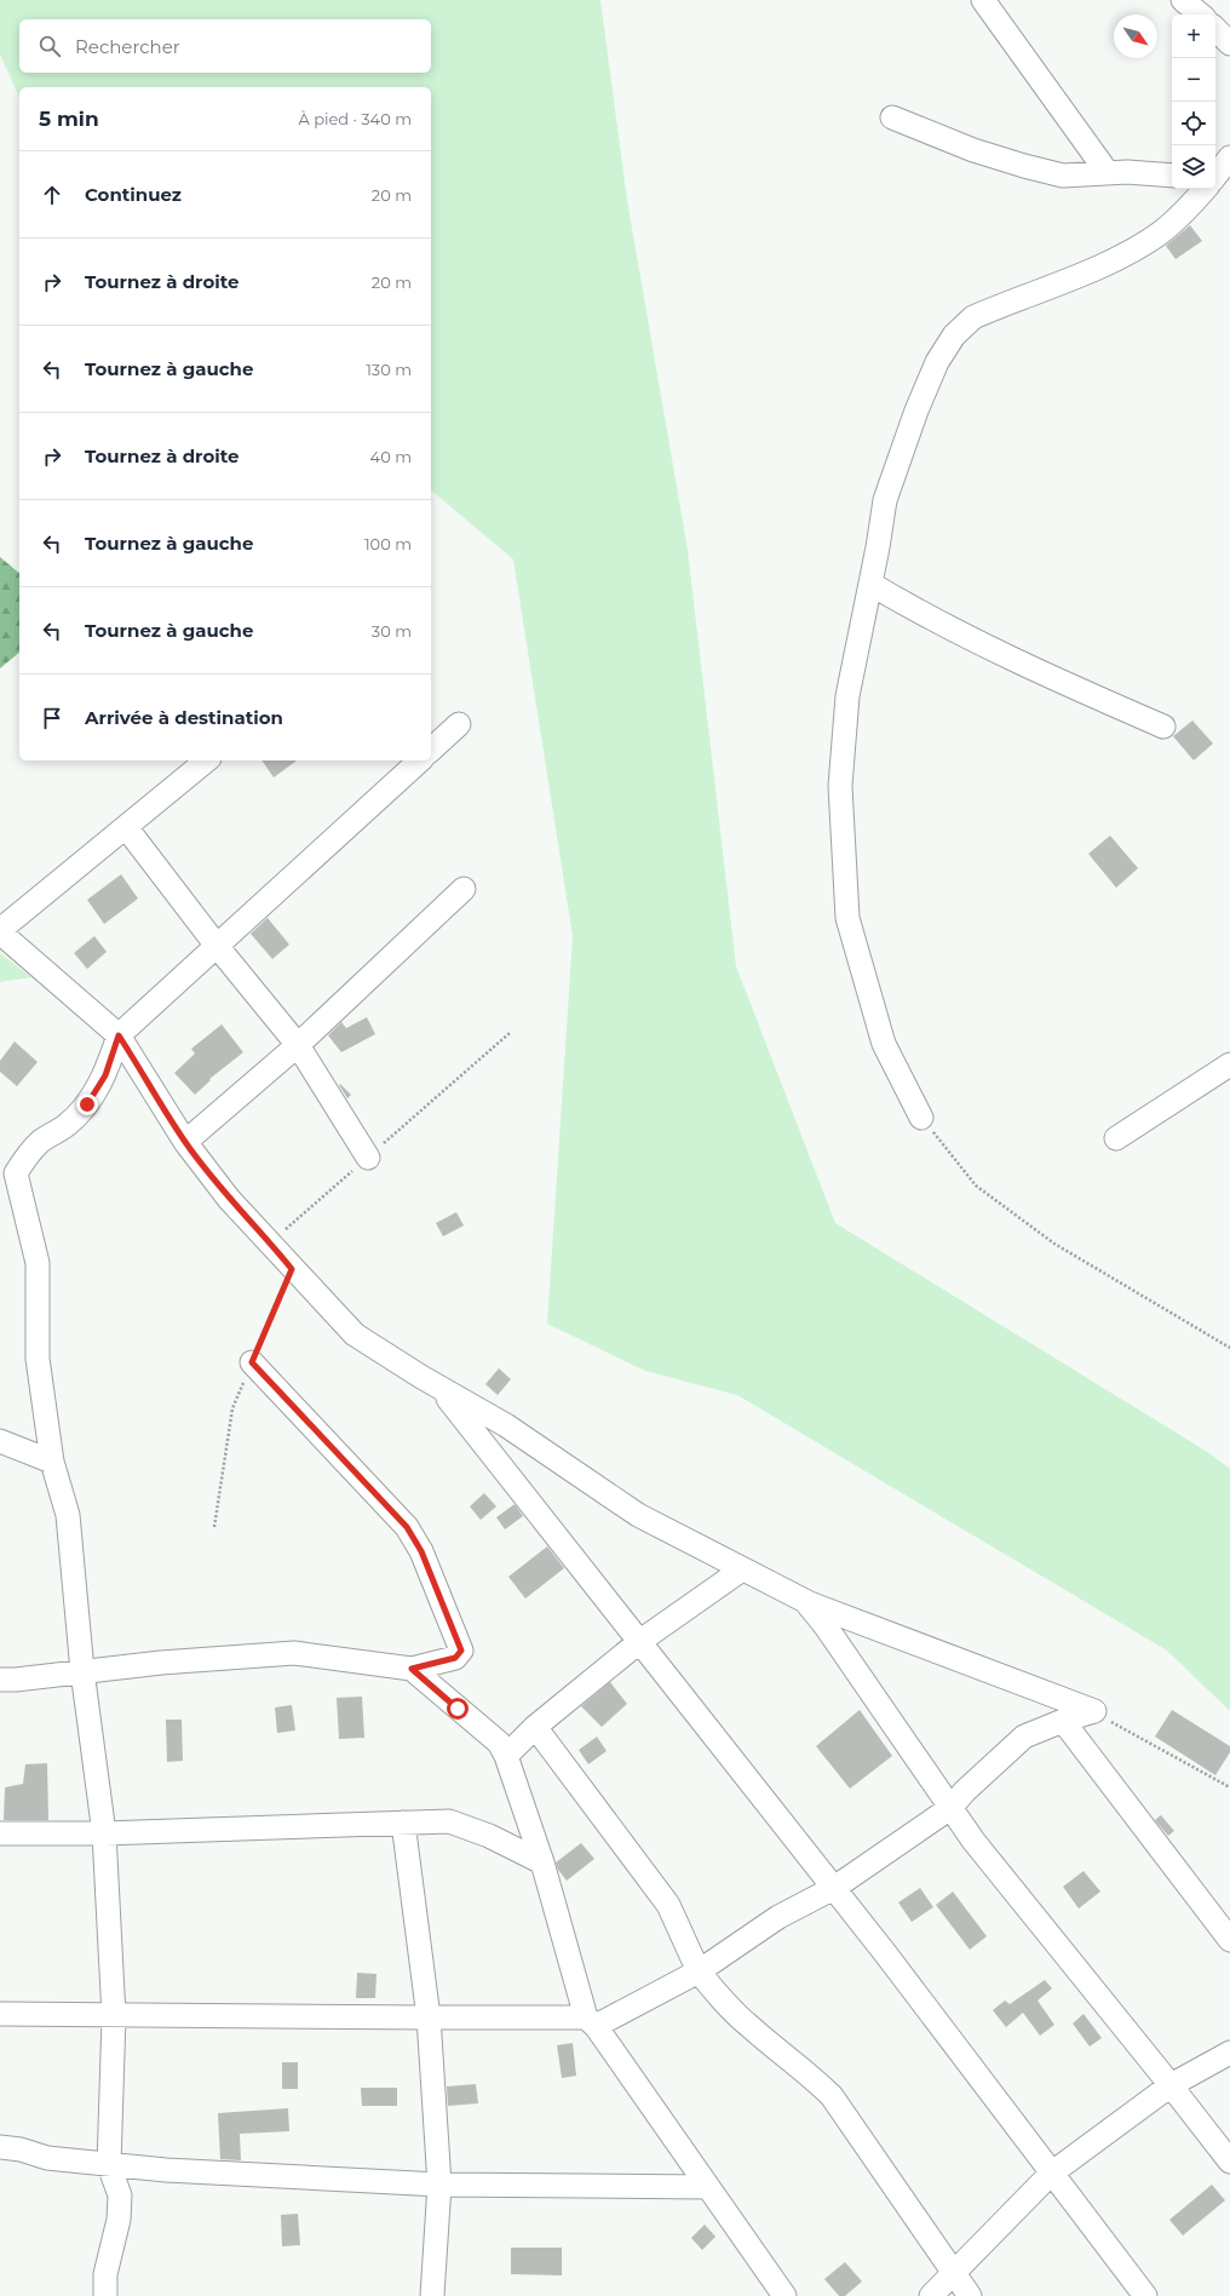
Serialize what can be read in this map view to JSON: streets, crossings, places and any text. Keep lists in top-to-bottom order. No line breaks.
{"north":"bottom right","page":{"map_buttons":["+","−"],"search":"Rechercher","heading":["5 min","À pied · 340 m"],"list":[["Continuez","20 m"],["Tournez à droite","20 m"],["Tournez à gauche","130 m"],["Tournez à droite","40 m"],["Tournez à gauche","100 m"],["Tournez à gauche","30 m"],"Arrivée à destination"]}}
